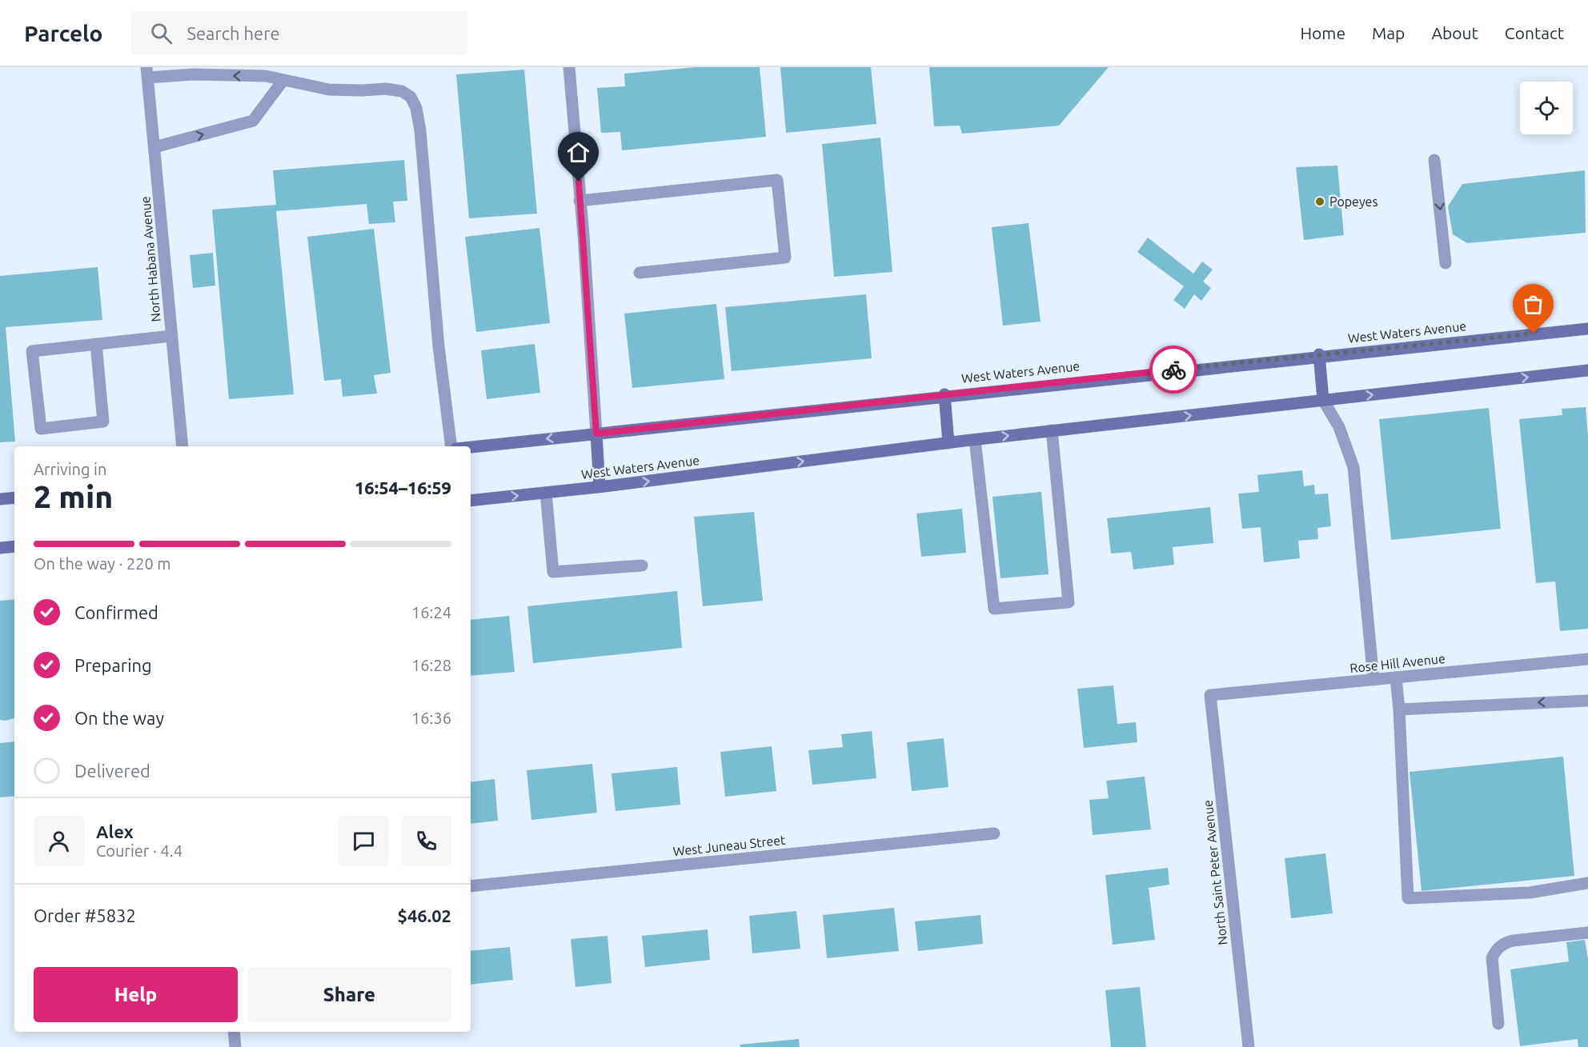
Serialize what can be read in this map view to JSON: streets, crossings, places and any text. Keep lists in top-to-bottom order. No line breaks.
{"streets":{"main road":["West Waters Avenue"],"street":["North Habana Avenue","Rose Hill Avenue","West Juneau Street","North Saint Peter Avenue"]},"crossings":[["Rose Hill Avenue","North Saint Peter Avenue"]],"places":["Popeyes"],"page":{"header":"Parcelo","search":"Search here","nav":["Home","Map","About","Contact"],"heading":["2 min","Arriving in","16:54–16:59"],"panel":["Alex","Courier · 4.4","Order #5832","$46.02"],"bar":"On the way · 220 m","list":[["Confirmed","16:24"],["Preparing","16:28"],["On the way","16:36"],"Delivered"],"buttons":["Help","Share"]}}
